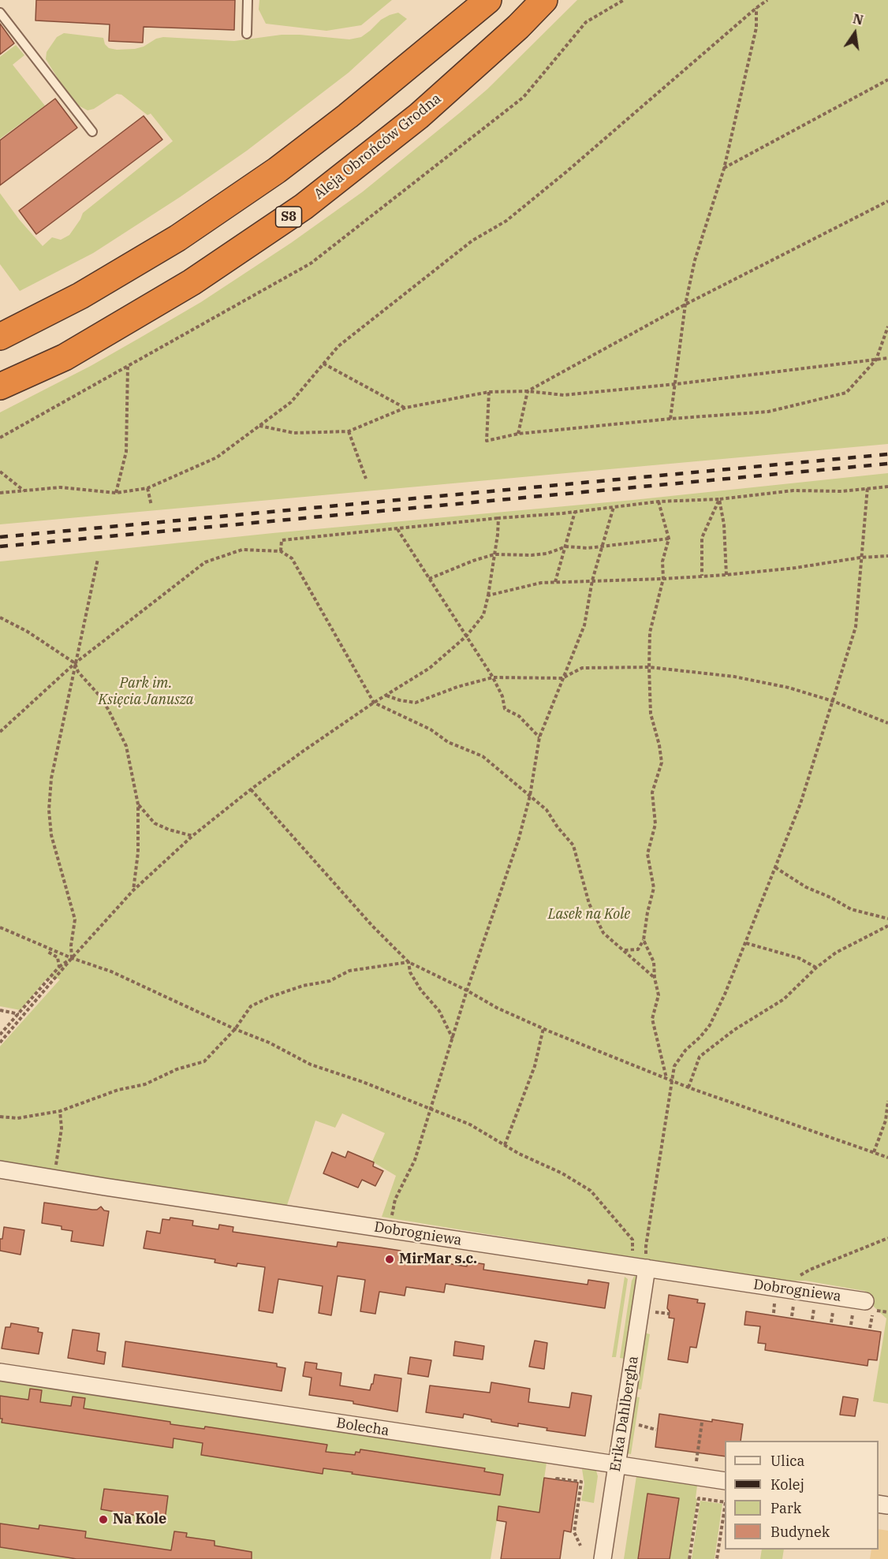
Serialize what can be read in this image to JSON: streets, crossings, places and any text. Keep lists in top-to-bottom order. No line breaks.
{"streets":{"highway":["Aleja Obrońców Grodna","S8"],"street":["Dobrogniewa","Erika Dahlbergha","Bolecha"]},"crossings":[["Dobrogniewa","Erika Dahlbergha"],["Erika Dahlbergha","Bolecha"]],"parks":["Park im. Księcia Janusza","Lasek na Kole"],"places":["MirMar s.c.","Na Kole"],"legend":["Ulica","Kolej","Park","Budynek"],"north":"top"}
